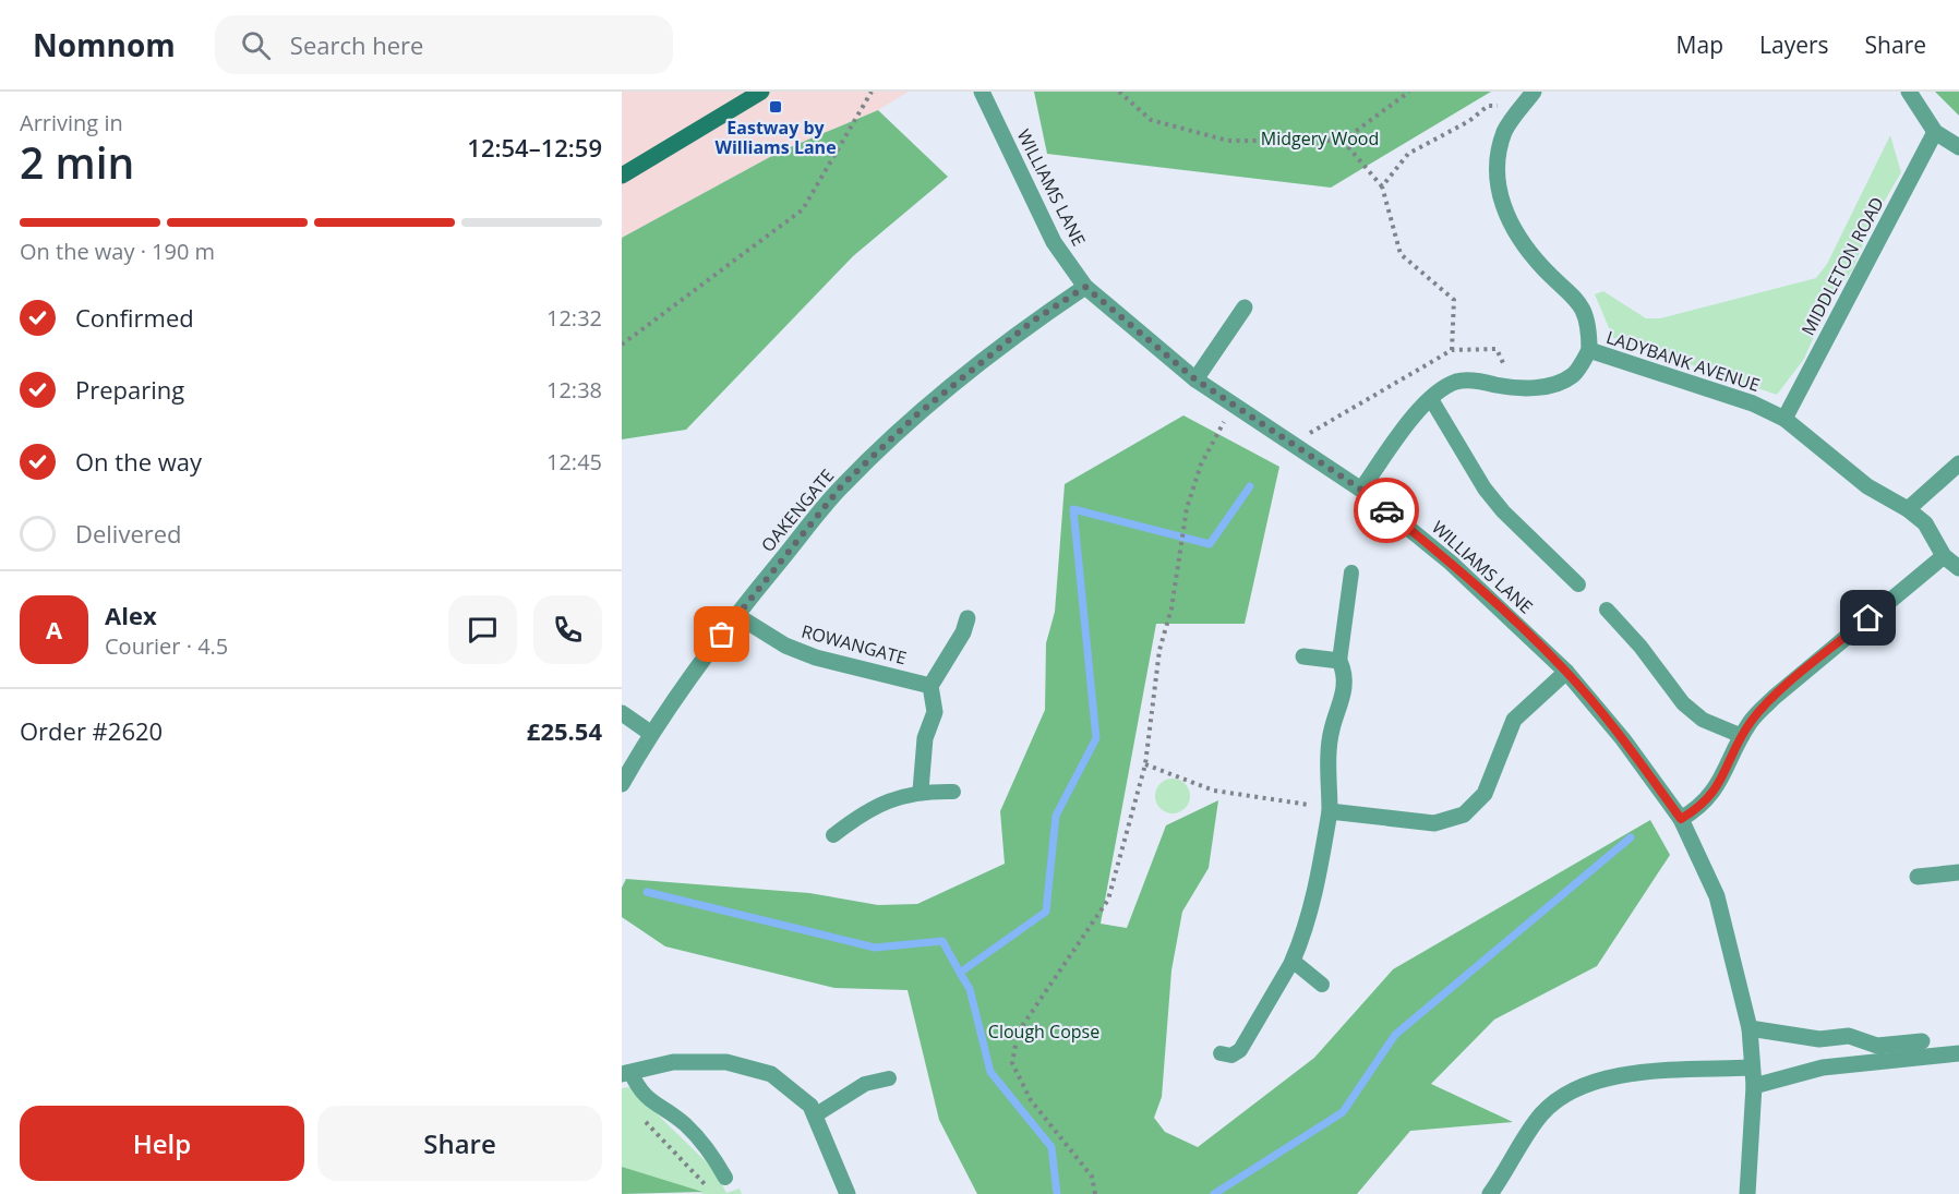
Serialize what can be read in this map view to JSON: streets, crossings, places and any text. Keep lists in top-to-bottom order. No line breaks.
{"streets":{"street":["WILLIAMS LANE","MIDDLETON ROAD","LADYBANK AVENUE","OAKENGATE","ROWANGATE"]},"crossings":[["WILLIAMS LANE","LADYBANK AVENUE"],["WILLIAMS LANE","OAKENGATE"],["MIDDLETON ROAD","LADYBANK AVENUE"],["OAKENGATE","ROWANGATE"]],"parks":["Midgery Wood","Clough Copse"],"places":{"transit":["Eastway by Williams Lane"]},"page":{"header":"Nomnom","search":"Search here","nav":["Map","Layers","Share"],"heading":["2 min","Arriving in","12:54–12:59"],"panel":["Alex","Courier · 4.5","Order #2620","£25.54"],"bar":"On the way · 190 m","list":[["Confirmed","12:32"],["Preparing","12:38"],["On the way","12:45"],"Delivered"],"round":"A","buttons":["Help","Share"]}}
